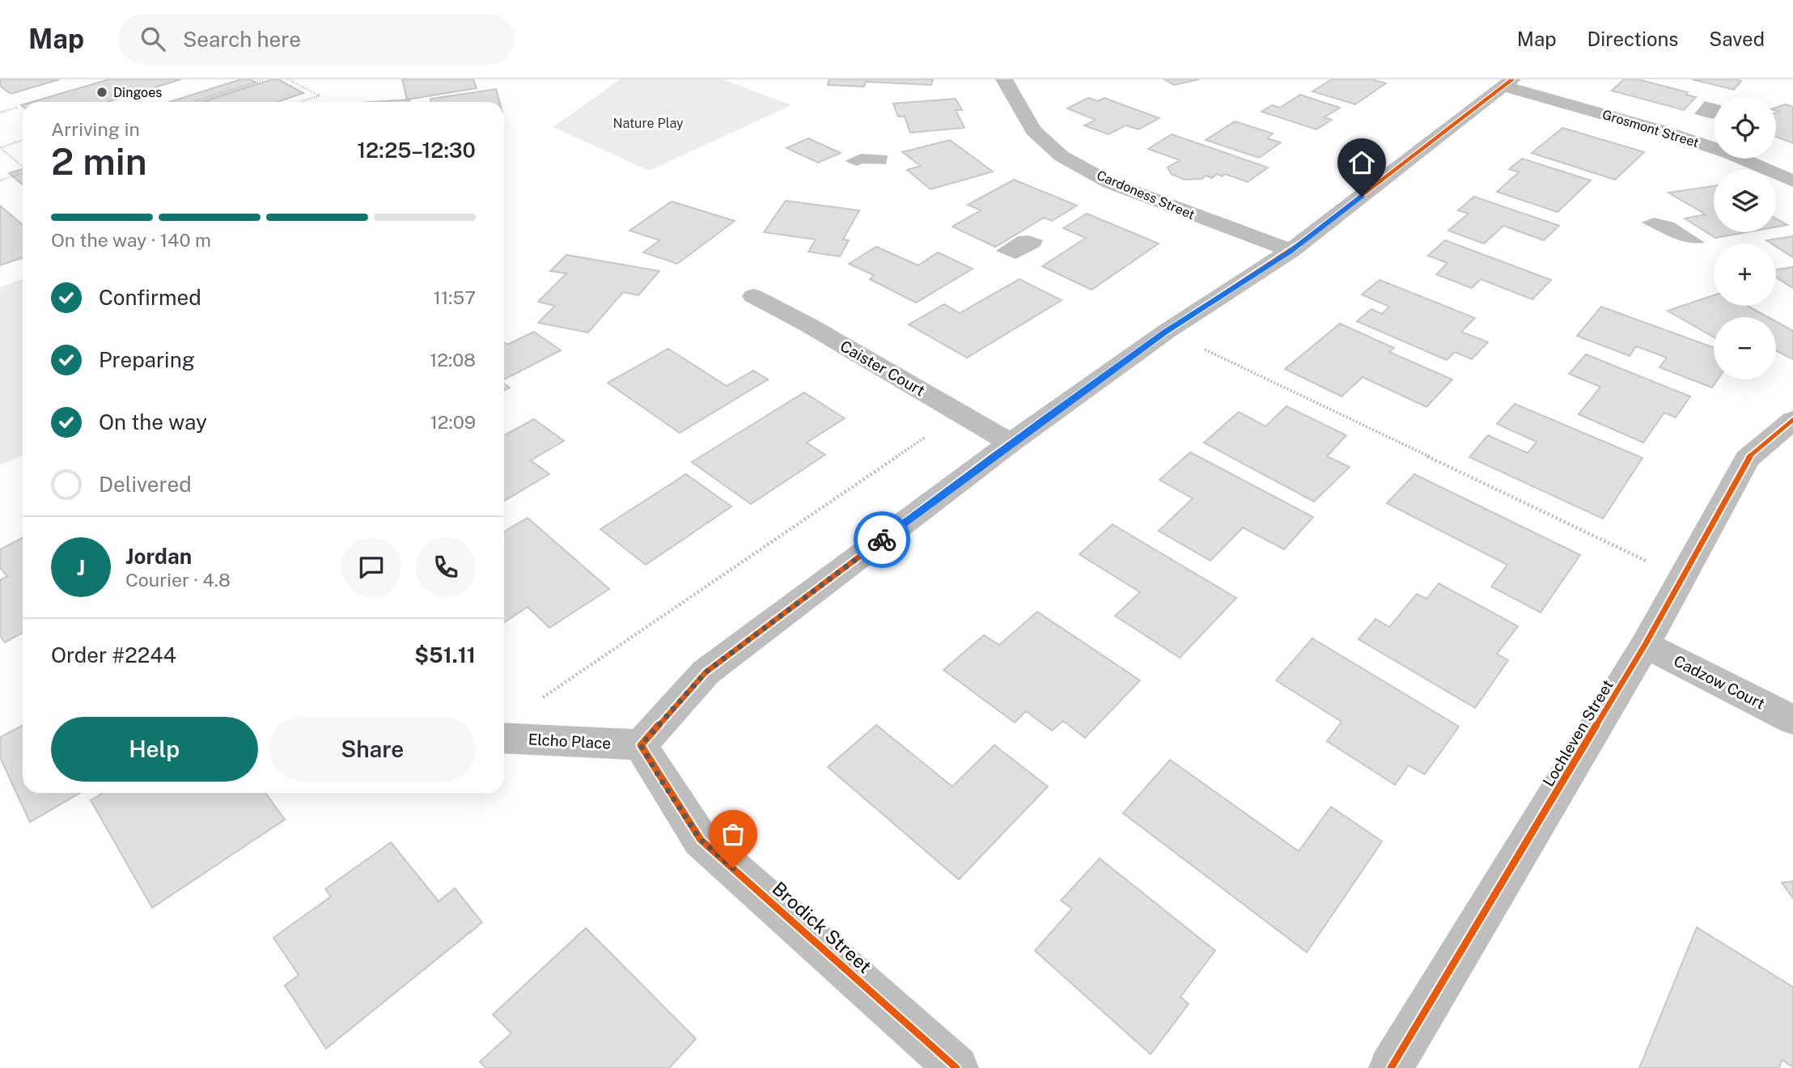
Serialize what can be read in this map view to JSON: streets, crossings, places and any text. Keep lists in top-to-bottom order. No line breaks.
{"streets":{"street":["Grosmont Street","Cardoness Street","Caister Court","Cadzow Court","Lochleven Street","Elcho Place","Brodick Street"]},"crossings":[["Cadzow Court","Lochleven Street"],["Elcho Place","Brodick Street"]],"parks":["Nature Play"],"places":["Dingoes"],"page":{"header":"Map","search":"Search here","nav":["Map","Directions","Saved"],"map_buttons":["+","−"],"heading":["2 min","Arriving in","12:25–12:30"],"panel":["Jordan","Courier · 4.8","Order #2244","$51.11"],"bar":"On the way · 140 m","list":[["Confirmed","11:57"],["Preparing","12:08"],["On the way","12:09"],"Delivered"],"round":"J","buttons":["Help","Share"]}}
